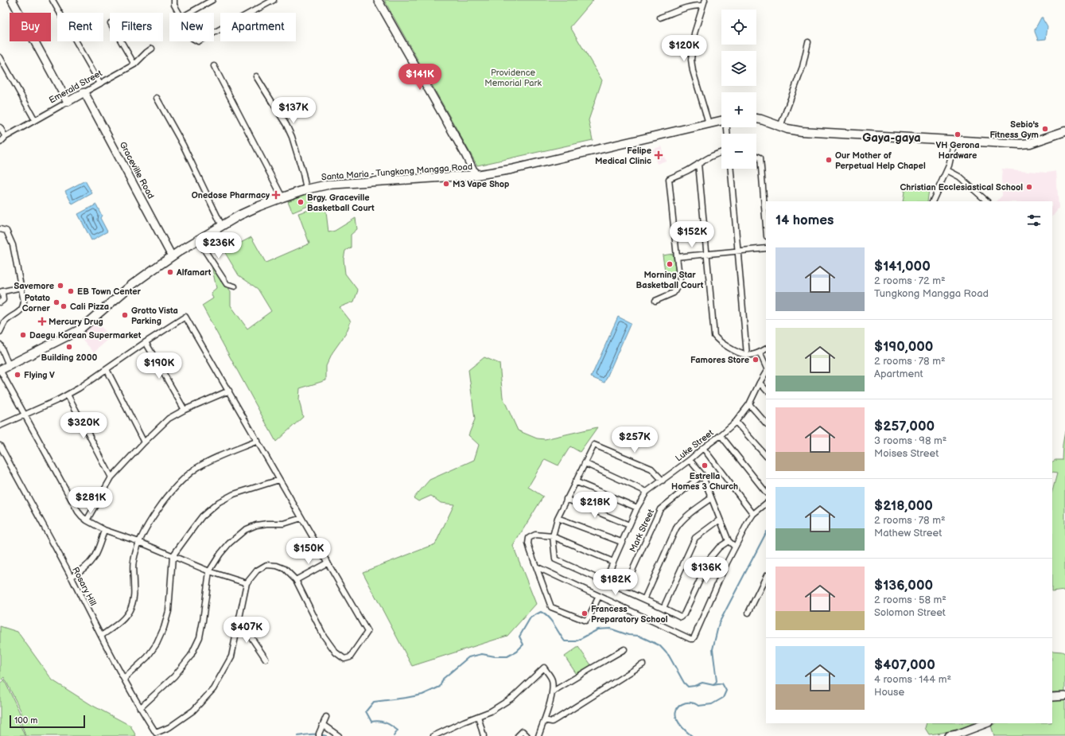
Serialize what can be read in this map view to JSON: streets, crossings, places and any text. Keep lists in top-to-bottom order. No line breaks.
{"streets":{"main road":["Santa Maria - Tungkong Mangga Road"],"street":["Emerald Street","Graceville Road","Luke Street","Mark Street","Rosary Hill"]},"crossings":[["Emerald Street","Graceville Road"],["Graceville Road","Santa Maria - Tungkong Mangga Road"]],"districts":["Gaya-gaya"],"parks":["Providence Memorial Park"],"places":{"other":["Sebio's Fitness Gym","VH Gerona Hardware","Our Mother of Perpetual Help Chapel","M3 Vape Shop","Christian Ecclesiastical School","Brgy. Graceville Basketball Court","Morning Star Basketball Court","Alfamart","Savemore","EB Town Center","Potato Corner","Cali Pizza","Grotto Vista Parking","Daegu Korean Supermarket","Building 2000","Famores Store","Flying V","Estrella Homes 3 Church","Francess Preparatory School"],"health":["Felipe Medical Clinic","Onedose Pharmacy","Mercury Drug"]},"scale_bar":"100 m","page":{"map_buttons":["+","−"],"chip":["Buy","Rent","Filters","New","Apartment"],"price":["$120K","$141K","$137K","$152K","$236K","$190K","$320K","$257K","$281K","$218K","$150K","$136K","$182K","$407K"],"heading":"14 homes","list":[{"name":"$141,000","note":"2 rooms · 72 m² · Tungkong Mangga Road"},{"name":"$190,000","note":"2 rooms · 78 m² · Apartment"},{"name":"$257,000","note":"3 rooms · 98 m² · Moises Street"},{"name":"$218,000","note":"2 rooms · 78 m² · Mathew Street"},{"name":"$136,000","note":"2 rooms · 58 m² · Solomon Street"},{"name":"$407,000","note":"4 rooms · 144 m² · House"}],"scale":"100 m"}}
